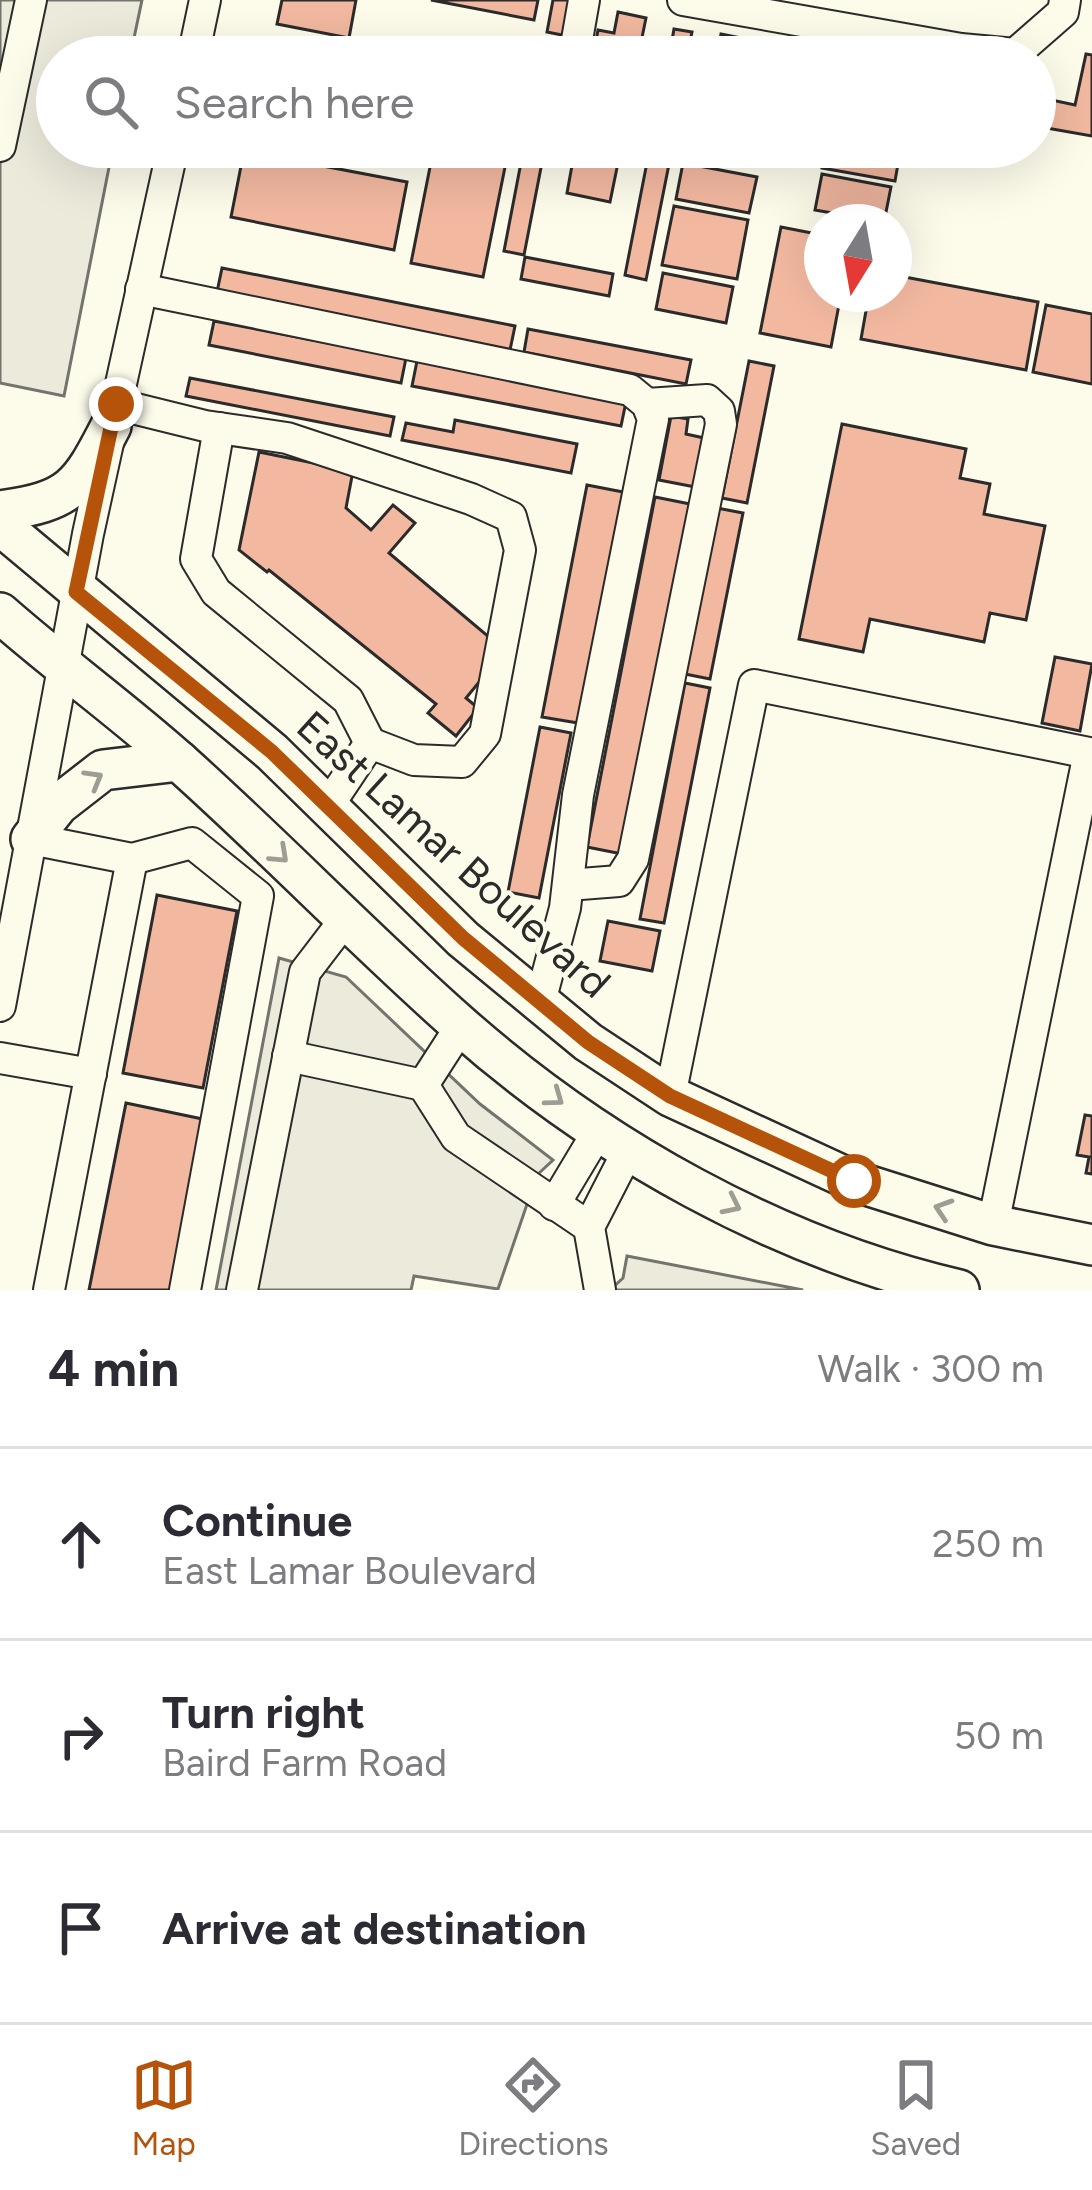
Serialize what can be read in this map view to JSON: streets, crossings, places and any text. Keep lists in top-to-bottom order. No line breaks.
{"streets":{"main road":["East Lamar Boulevard"]},"north":"bottom","page":{"search":"Search here","heading":["4 min","Walk · 300 m"],"list":[["Continue","East Lamar Boulevard","250 m"],["Turn right","Baird Farm Road","50 m"],"Arrive at destination"],"nav":["Map","Directions","Saved"]}}
